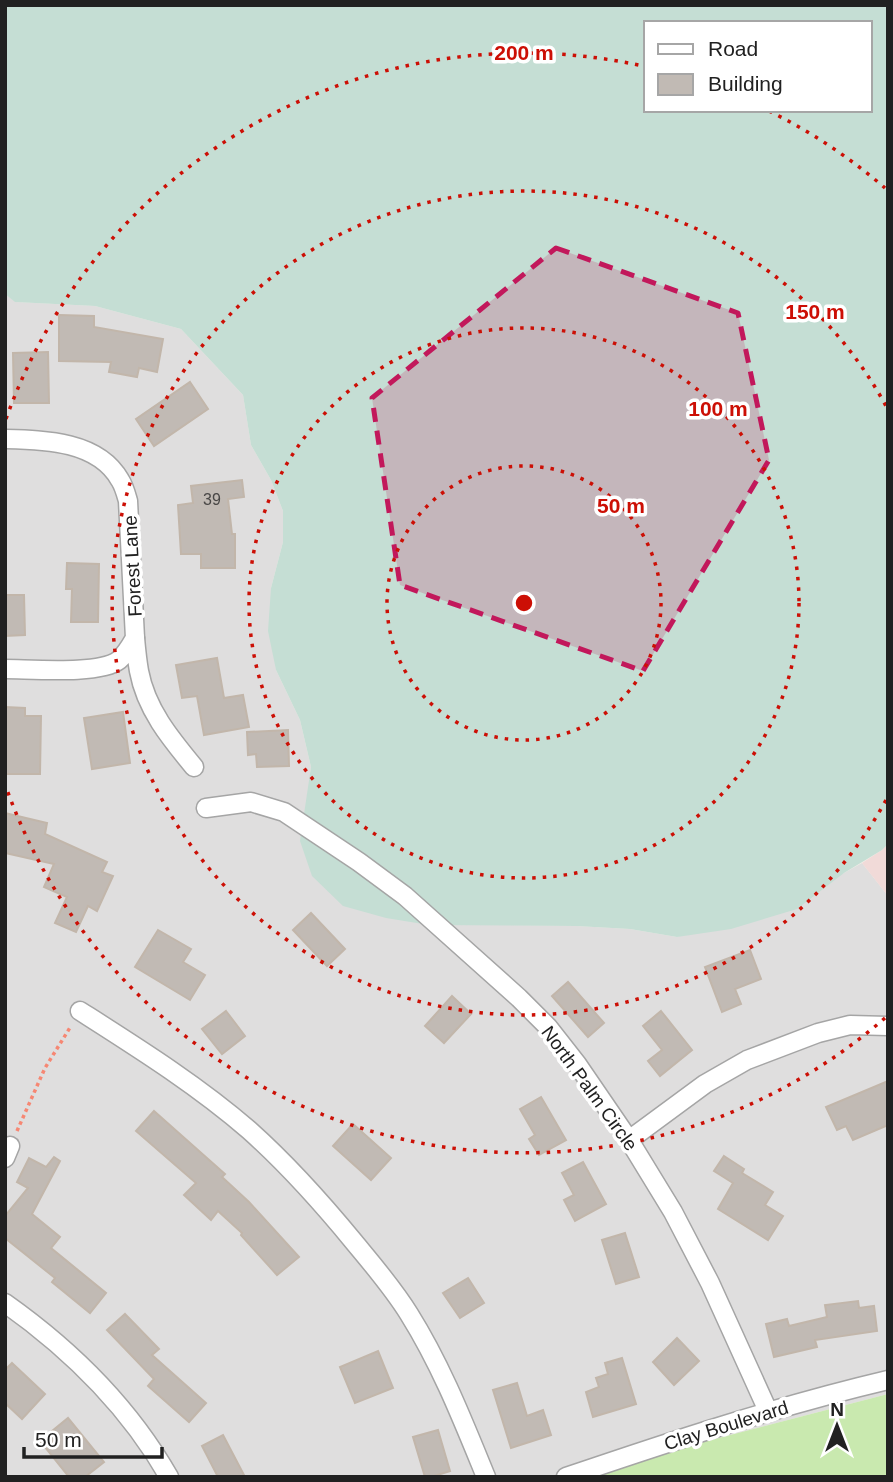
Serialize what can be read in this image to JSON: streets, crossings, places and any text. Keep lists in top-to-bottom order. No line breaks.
{"streets":{"street":["Forest Lane","North Palm Circle","Clay Boulevard"]},"crossings":[["North Palm Circle","Clay Boulevard"]],"house_numbers":["39"],"legend":["Road","Building"],"scale_bar":"50 m","north":"top","rings":["200 m","150 m","100 m","50 m"]}
